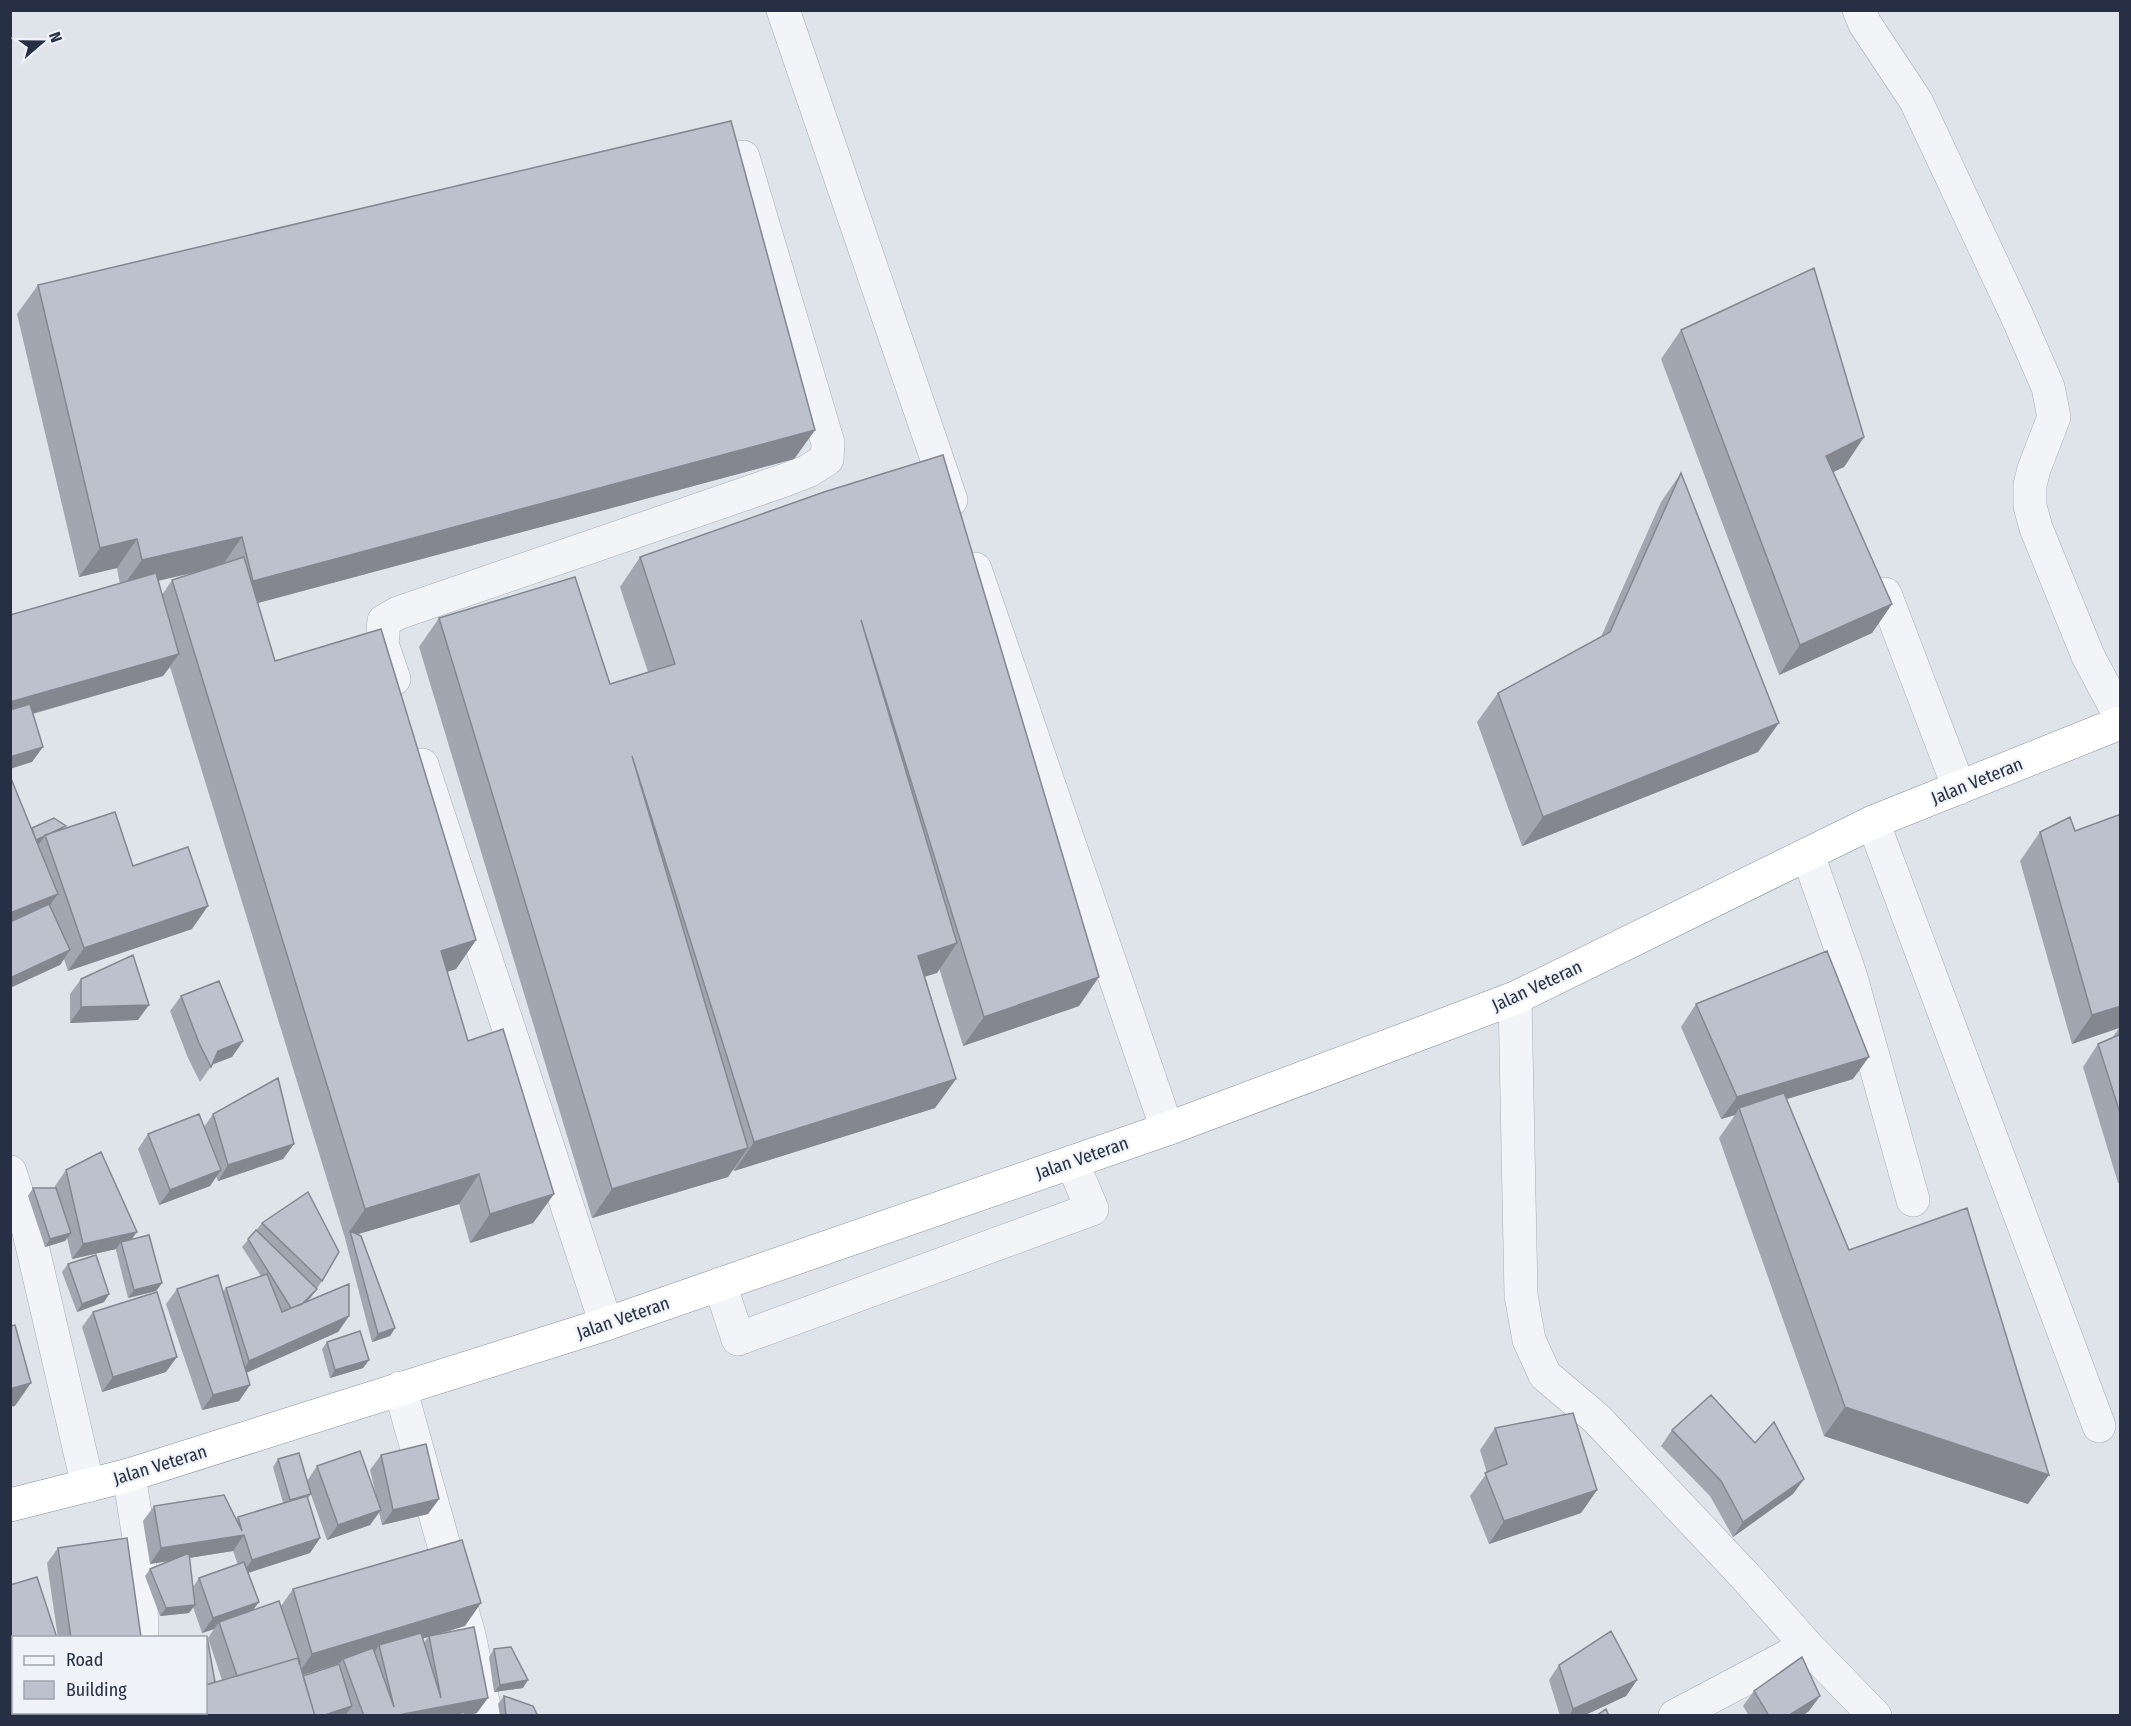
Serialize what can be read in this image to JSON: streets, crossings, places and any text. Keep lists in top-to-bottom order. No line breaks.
{"streets":{"highway":["Jalan Veteran"]},"legend":["Road","Building"],"north":"right"}
